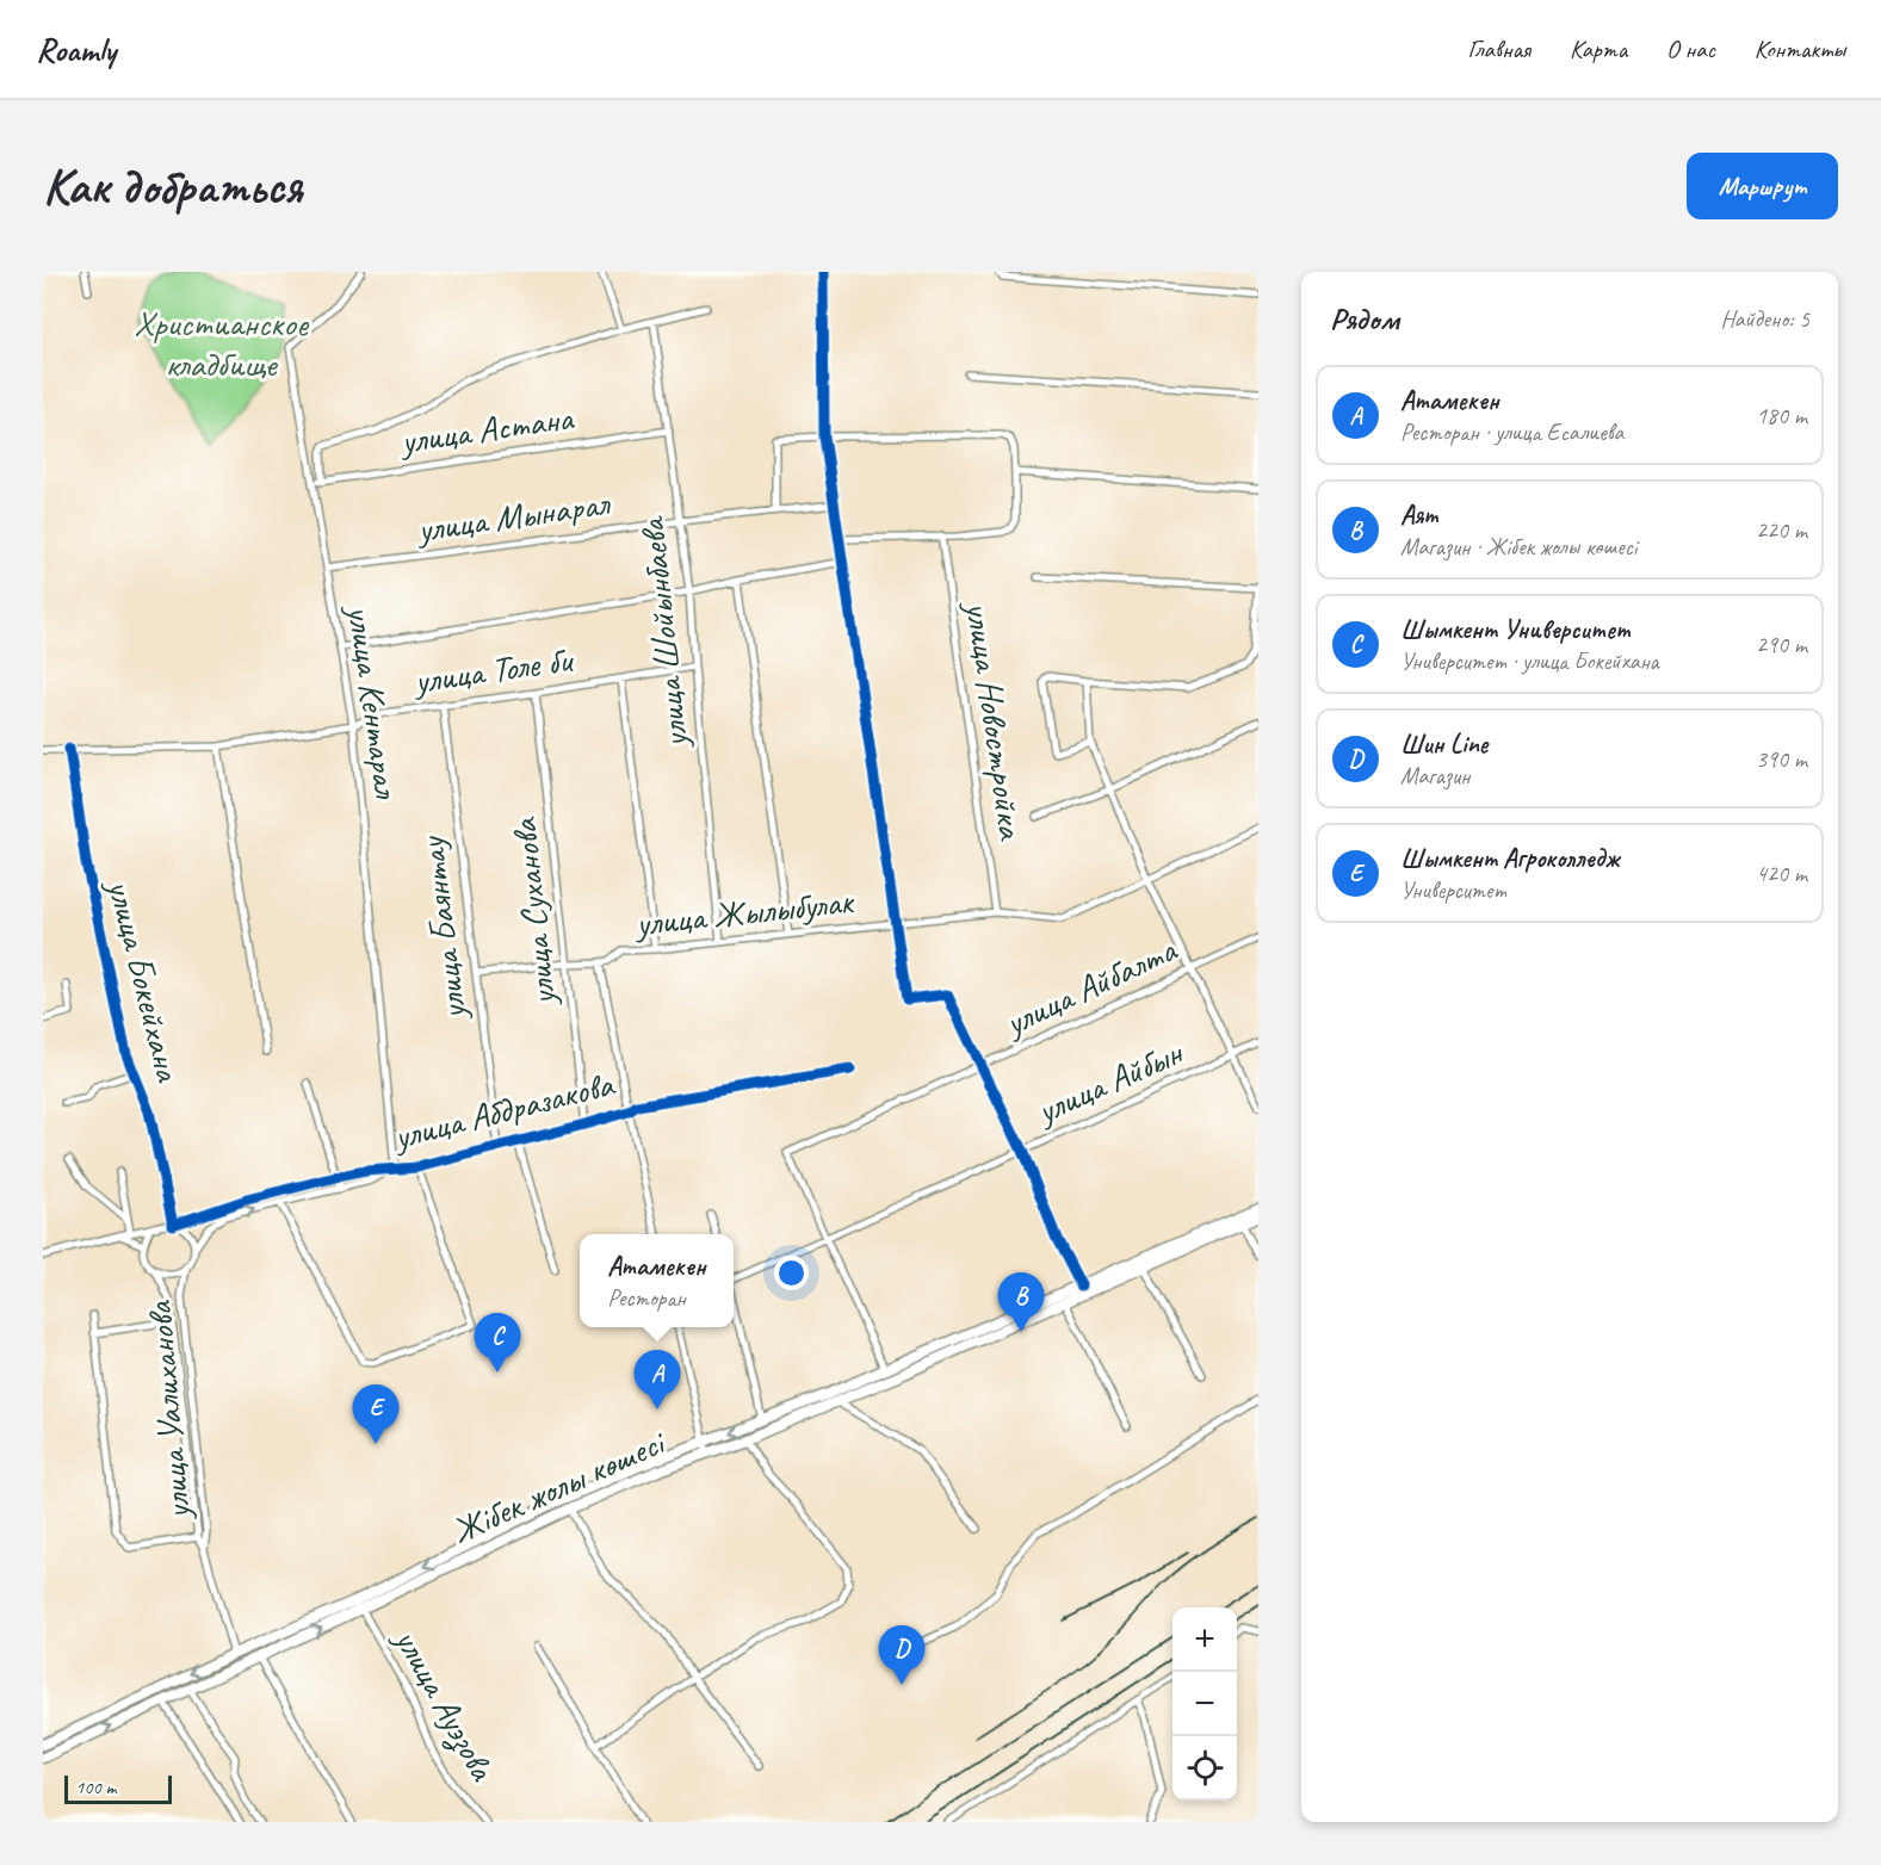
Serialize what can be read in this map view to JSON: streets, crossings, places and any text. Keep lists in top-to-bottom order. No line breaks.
{"streets":{"main road":["Жібек жолы көшесі"],"street":["улица Астана","улица Мынарал","улица Шойынбаева","улица Толе би","улица Кентарал","улица Новостройка","улица Суханова","улица Жылыбулак","улица Баянтау","улица Бокейхана","улица Айбалта","улица Айбын","улица Абдразакова","улица Уалиханова","улица Ауэзова"]},"crossings":[["улица Астана","улица Шойынбаева"],["улица Астана","улица Кентарал"],["улица Мынарал","улица Шойынбаева"],["улица Мынарал","улица Кентарал"],["улица Шойынбаева","улица Толе би"],["улица Шойынбаева","улица Жылыбулак"],["улица Толе би","улица Кентарал"],["улица Толе би","улица Суханова"],["улица Толе би","улица Баянтау"],["улица Толе би","улица Бокейхана"],["улица Кентарал","улица Абдразакова"],["улица Новостройка","улица Жылыбулак"],["улица Суханова","улица Жылыбулак"],["улица Суханова","улица Абдразакова"],["улица Жылыбулак","улица Баянтау"],["улица Баянтау","улица Абдразакова"],["улица Бокейхана","улица Абдразакова"],["улица Бокейхана","улица Уалиханова"],["улица Айбалта","улица Айбын"],["улица Абдразакова","улица Уалиханова"],["улица Уалиханова","Жібек жолы көшесі"],["Жібек жолы көшесі","улица Ауэзова"]],"parks":["Христианское кладбище"],"scale_bar":"100 m","page":{"header":"Roamly","nav":["Главная","Карта","О нас","Контакты"],"buttons":"Маршрут","title":"Как добраться","heading":["Рядом","Найдено: 5"],"list":[{"mark":"A","name":"Атамекен","note":"Ресторан · улица Есалиева","value":"180 m"},{"mark":"B","name":"Аят","note":"Магазин · Жібек жолы көшесі","value":"220 m"},{"mark":"C","name":"Шымкент Университет","note":"Университет · улица Бокейхана","value":"290 m"},{"mark":"D","name":"Шин Line","note":"Магазин","value":"390 m"},{"mark":"E","name":"Шымкент Агроколледж","note":"Университет","value":"420 m"}],"popup":["Атамекен","Ресторан"],"pins":["B","C","A","E","D"],"map_buttons":["+","−"],"scale":"100 m"}}
